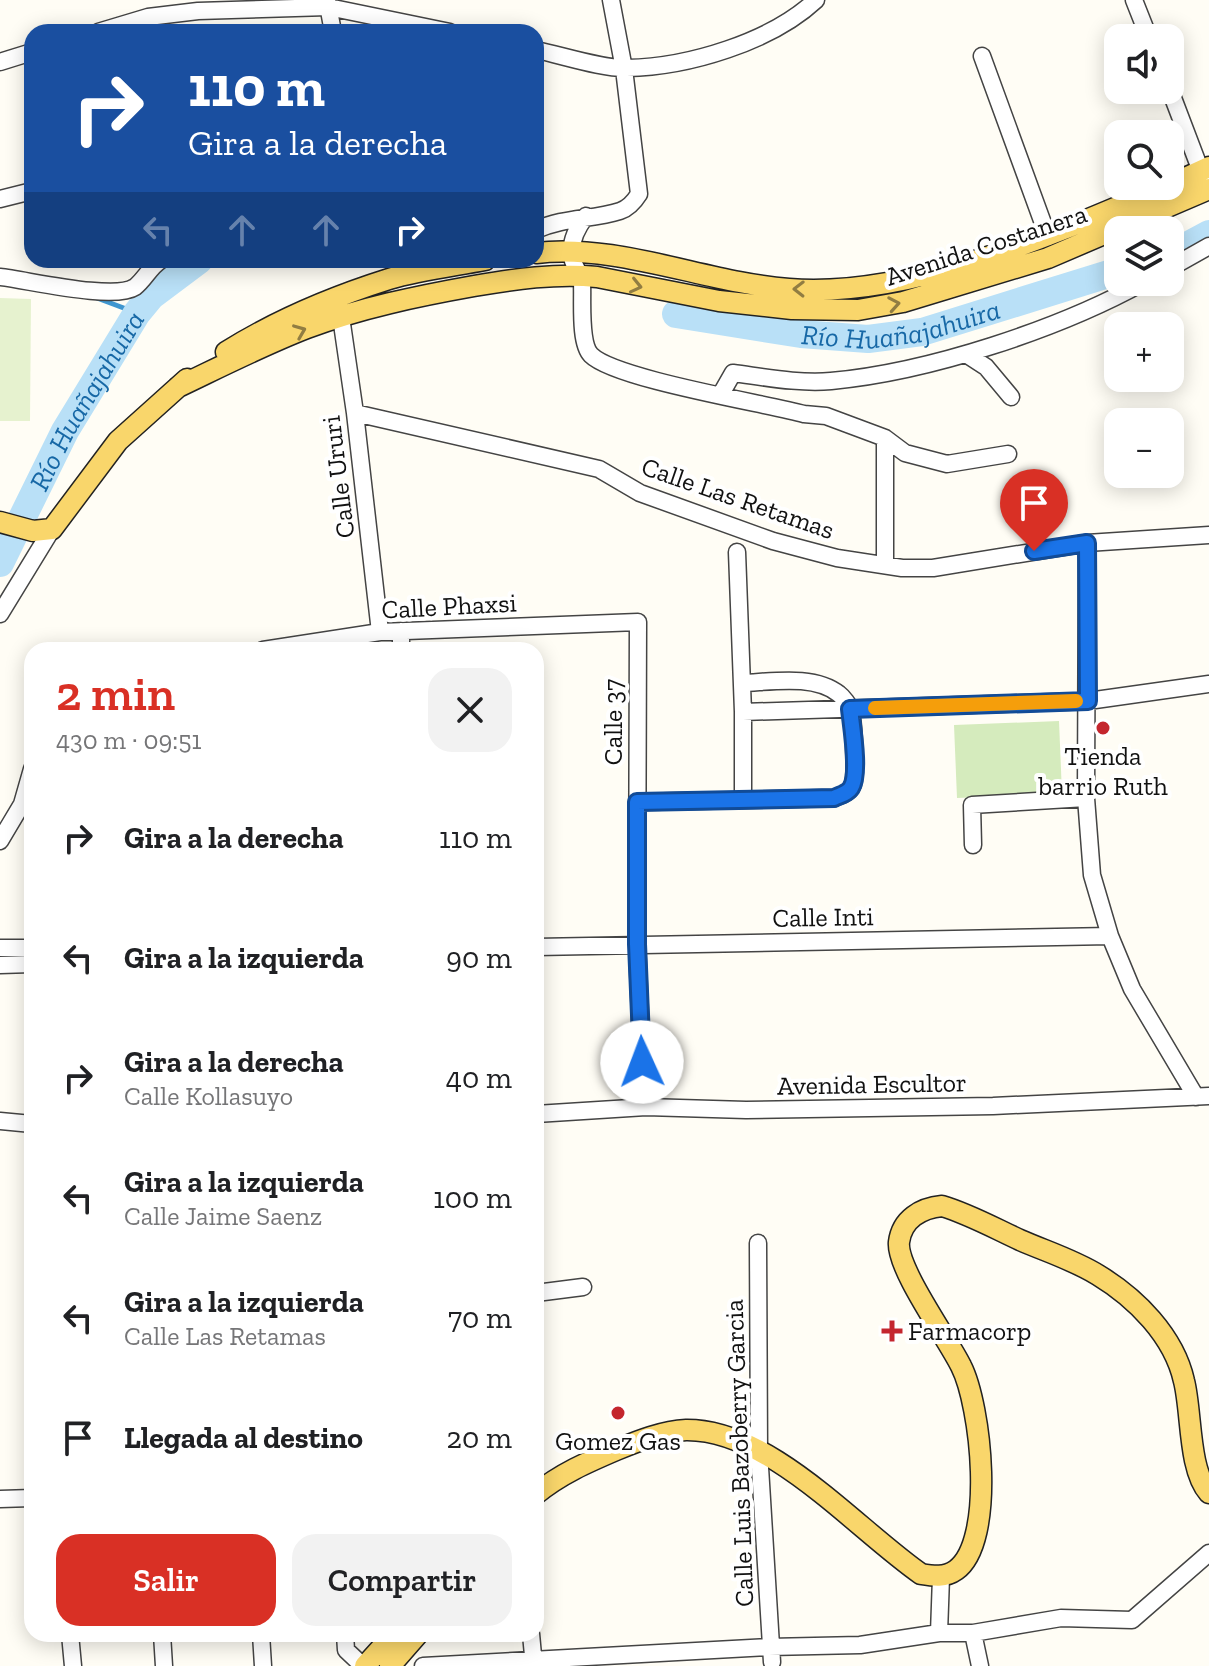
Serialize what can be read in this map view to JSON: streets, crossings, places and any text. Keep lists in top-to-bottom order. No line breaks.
{"streets":{"main road":["Avenida Costanera"],"street":["Calle Ururi","Calle Las Retamas","Calle Phaxsi","Calle 37","Calle Inti","Avenida Escultor","Calle Luis Bazoberry Garcia"]},"crossings":[["Avenida Costanera","Calle Ururi"],["Calle Ururi","Calle Las Retamas"],["Calle Ururi","Calle Phaxsi"],["Calle Phaxsi","Calle 37"],["Calle 37","Calle Inti"]],"water":["Río Huañajahuira"],"places":{"other":["Tienda barrio Ruth","Gomez Gas"],"health":["Farmacorp"]},"page":{"map_buttons":["+","−"],"turn":["110 m","Gira a la derecha"],"heading":["2 min","430 m · 09:51"],"list":[{"name":"Gira a la derecha","value":"110 m"},{"name":"Gira a la izquierda","value":"90 m"},{"name":"Gira a la derecha","note":"Calle Kollasuyo","value":"40 m"},{"name":"Gira a la izquierda","note":"Calle Jaime Saenz","value":"100 m"},{"name":"Gira a la izquierda","note":"Calle Las Retamas","value":"70 m"},{"name":"Llegada al destino","value":"20 m"}],"buttons":["Salir","Compartir"]}}
